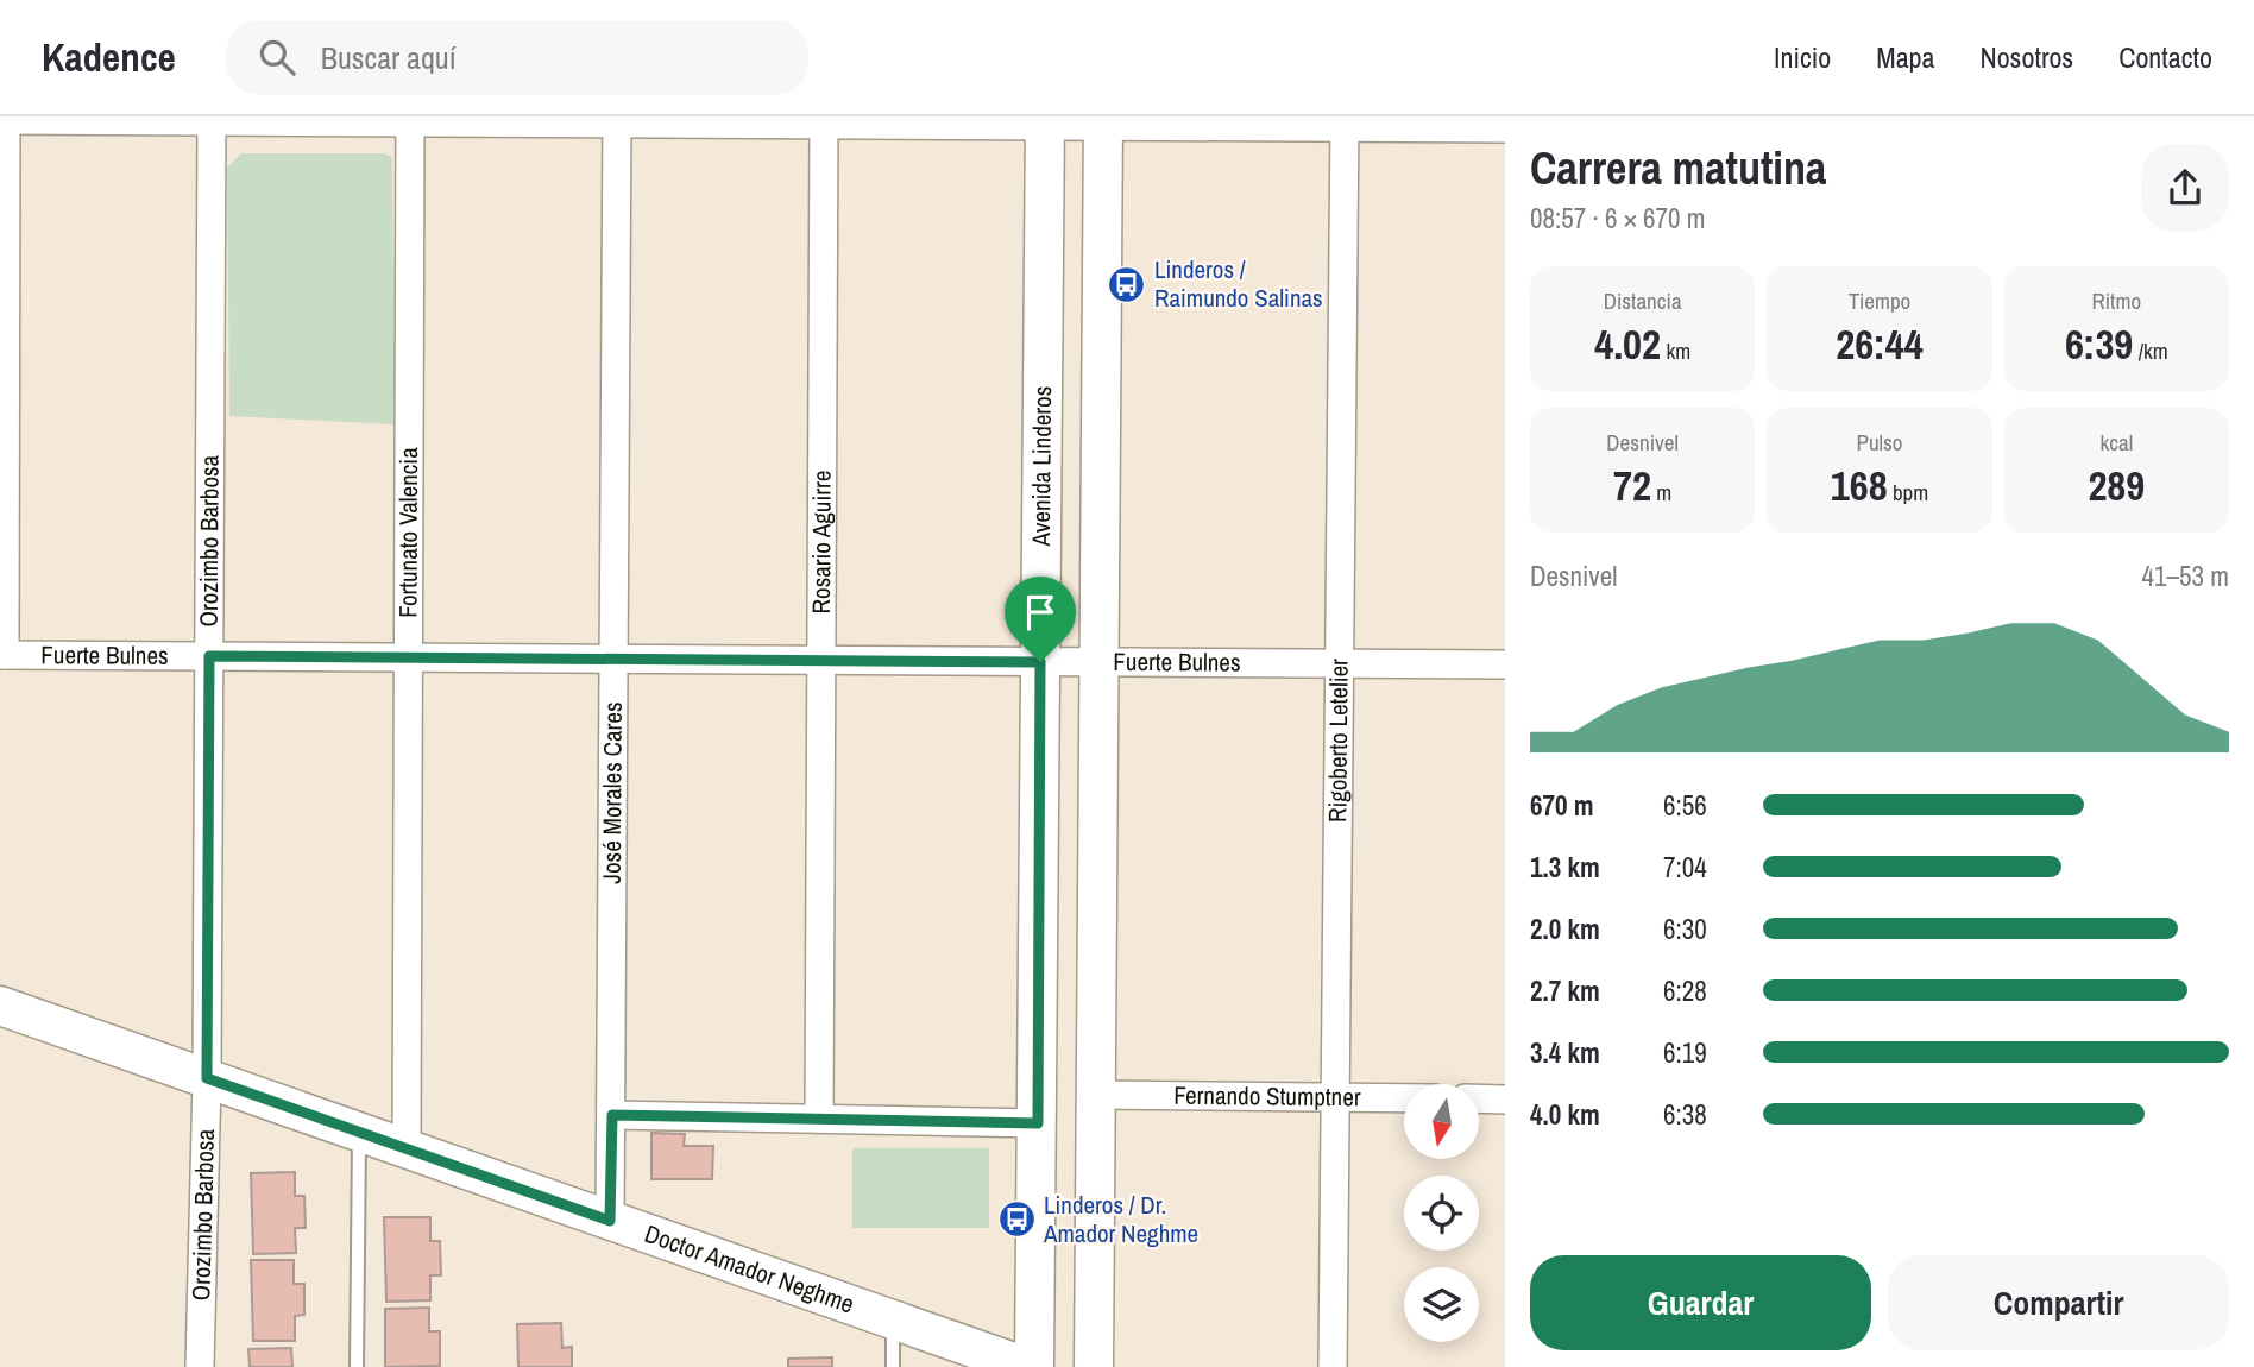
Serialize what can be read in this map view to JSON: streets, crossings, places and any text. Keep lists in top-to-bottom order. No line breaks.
{"streets":{"street":["Avenida Linderos","Fortunato Valencia","Orozimbo Barbosa","Rosario Aguirre","Fuerte Bulnes","Rigoberto Letelier","José Morales Cares","Fernando Stumptner","Doctor Amador Neghme"]},"crossings":[["Avenida Linderos","Fuerte Bulnes"],["Fortunato Valencia","Fuerte Bulnes"],["Fortunato Valencia","Doctor Amador Neghme"],["Orozimbo Barbosa","Fuerte Bulnes"],["Orozimbo Barbosa","Doctor Amador Neghme"],["Rosario Aguirre","Fuerte Bulnes"],["Fuerte Bulnes","Rigoberto Letelier"],["Fuerte Bulnes","José Morales Cares"],["Rigoberto Letelier","Fernando Stumptner"],["José Morales Cares","Doctor Amador Neghme"]],"places":{"bus stop":["Linderos / Raimundo Salinas","Linderos / Dr. Amador Neghme"]},"north":"bottom","page":{"header":"Kadence","search":"Buscar aquí","nav":["Inicio","Mapa","Nosotros","Contacto"],"heading":["Carrera matutina","08:57 · 6 × 670 m"],"stats":[["Distancia","4.02 km"],["Tiempo","26:44"],["Ritmo","6:39 /km"],["Desnivel","72 m"],["Pulso","168 bpm"],["kcal","289"]],"chart":["Desnivel","41–53 m"],"list":[{"name":"670 m","note":"6:56"},{"name":"1.3 km","note":"7:04"},{"name":"2.0 km","note":"6:30"},{"name":"2.7 km","note":"6:28"},{"name":"3.4 km","note":"6:19"},{"name":"4.0 km","note":"6:38"}],"buttons":["Guardar","Compartir"]}}
